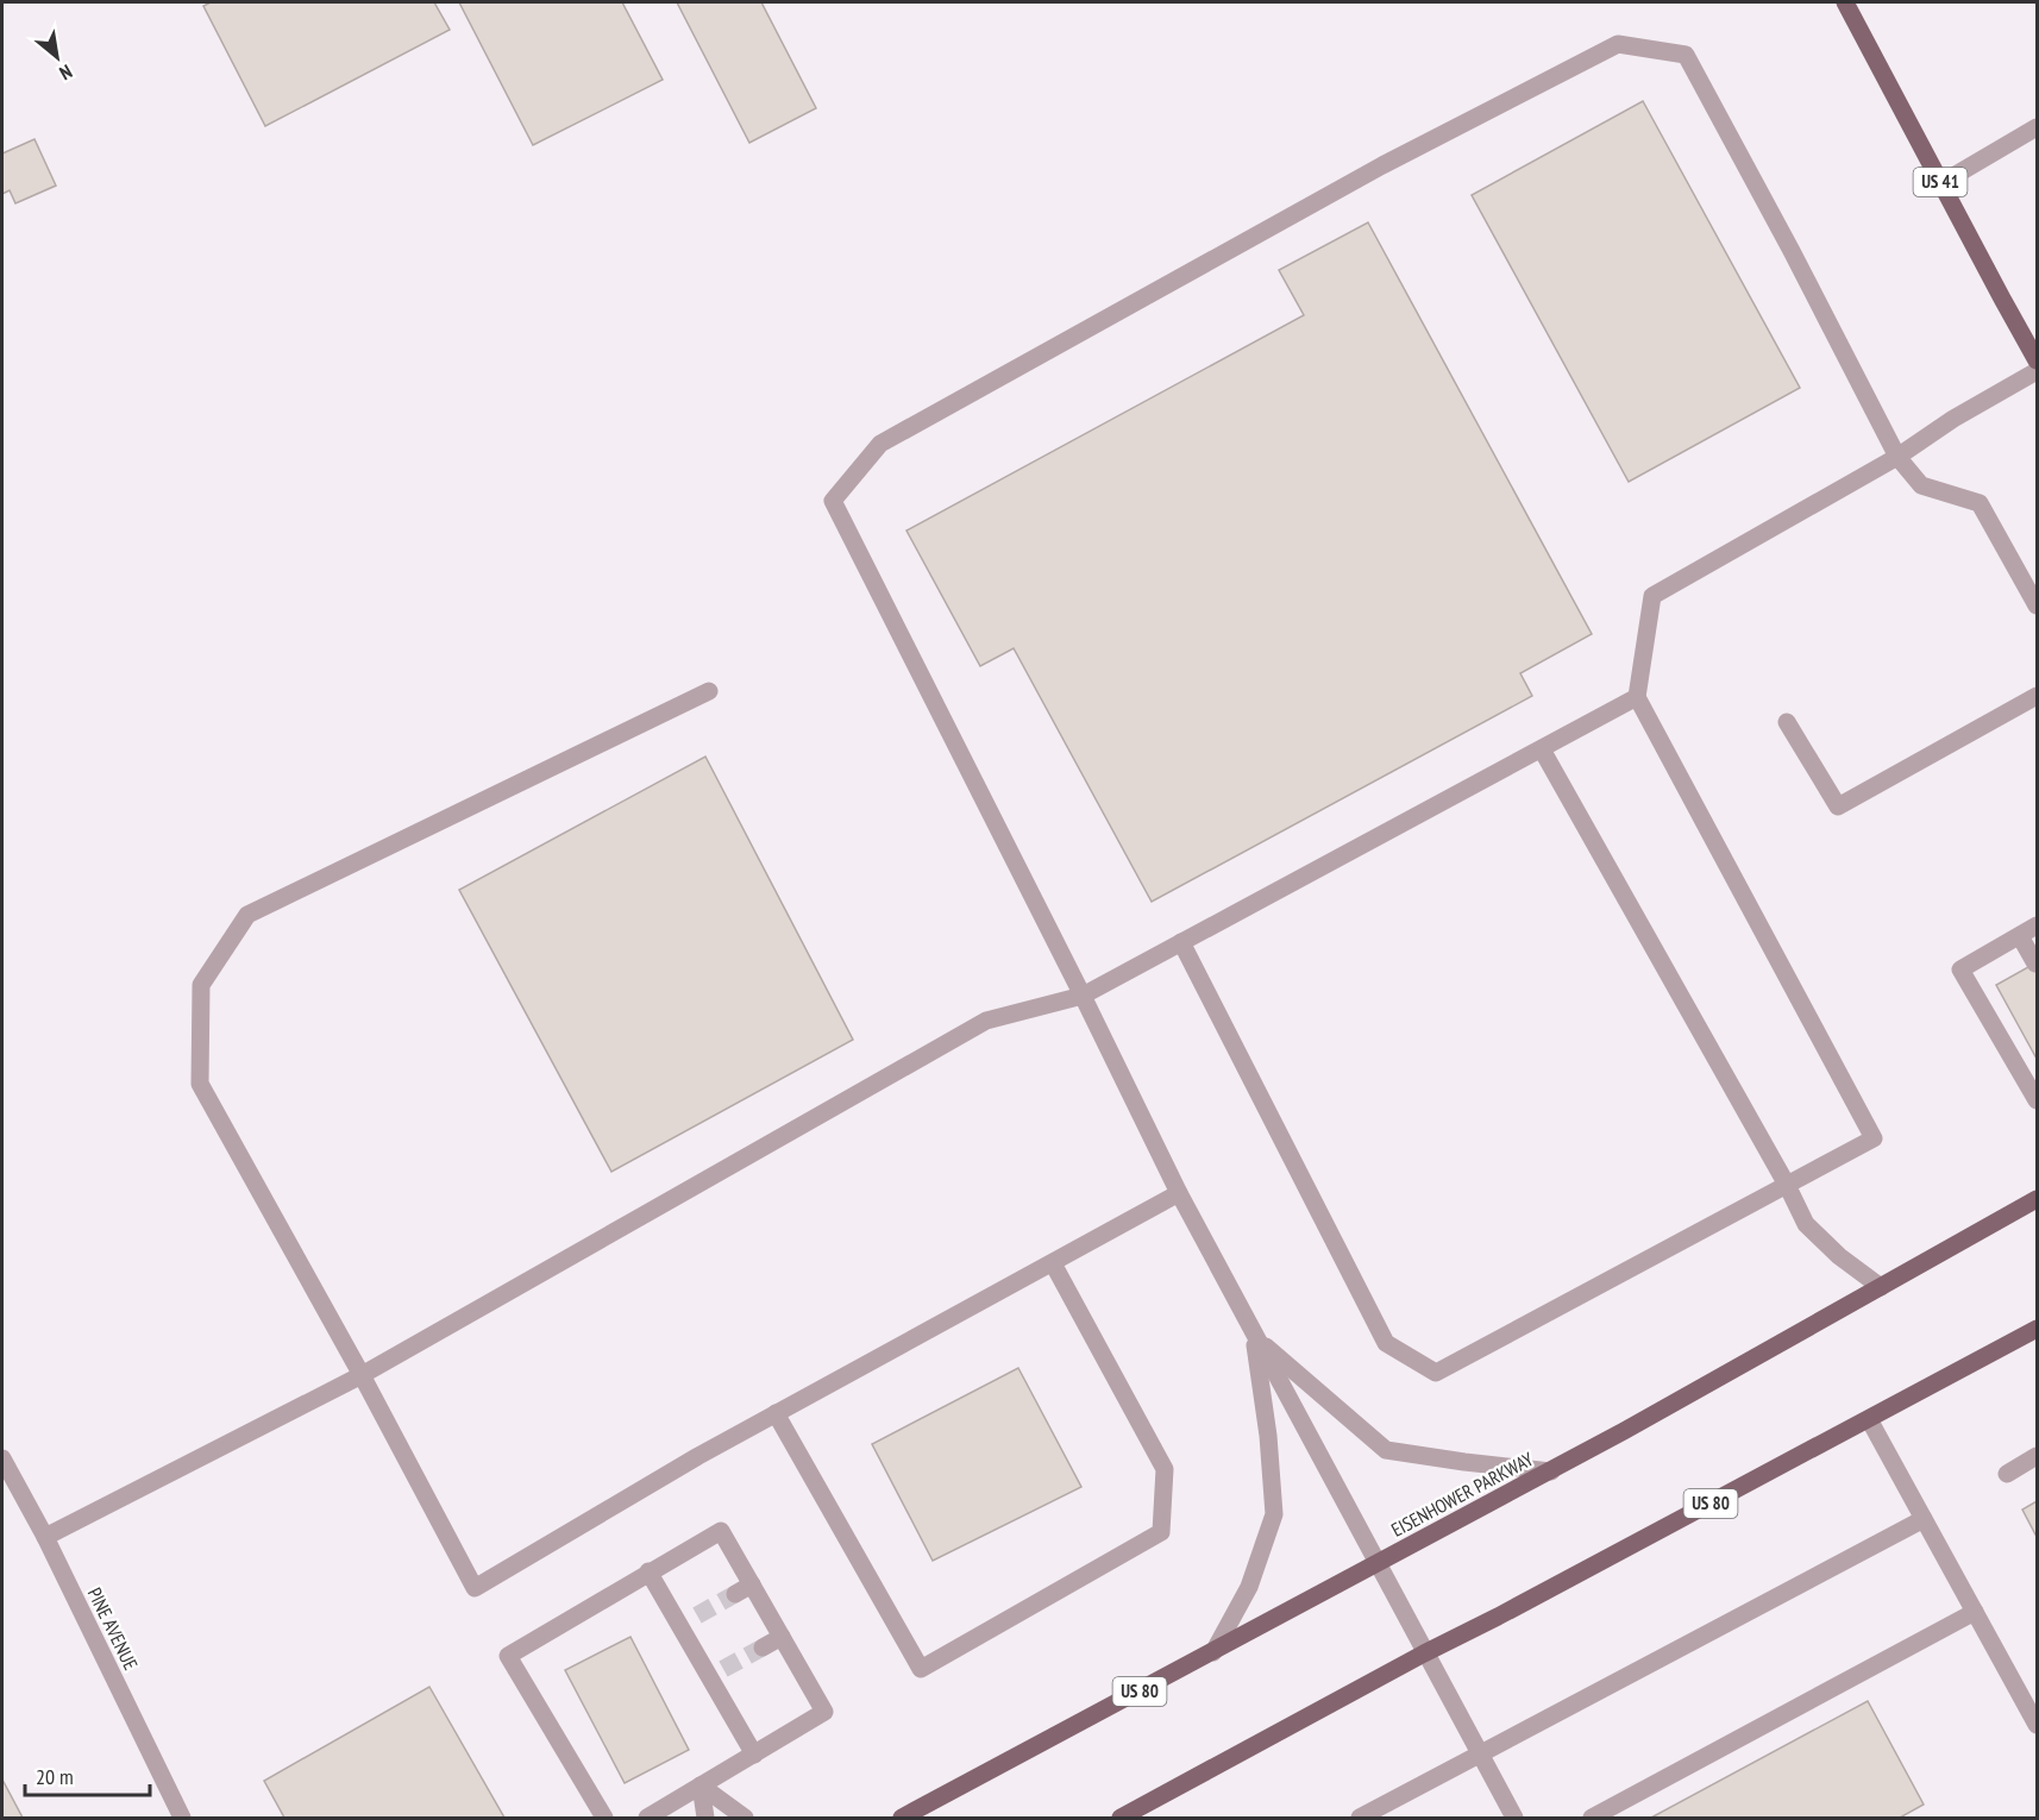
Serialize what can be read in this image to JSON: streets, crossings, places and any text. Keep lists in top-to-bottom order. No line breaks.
{"streets":{"main road":["US 41","EISENHOWER PARKWAY","US 80"],"street":["PINE AVENUE"]},"scale_bar":"20 m","north":"bottom right"}
